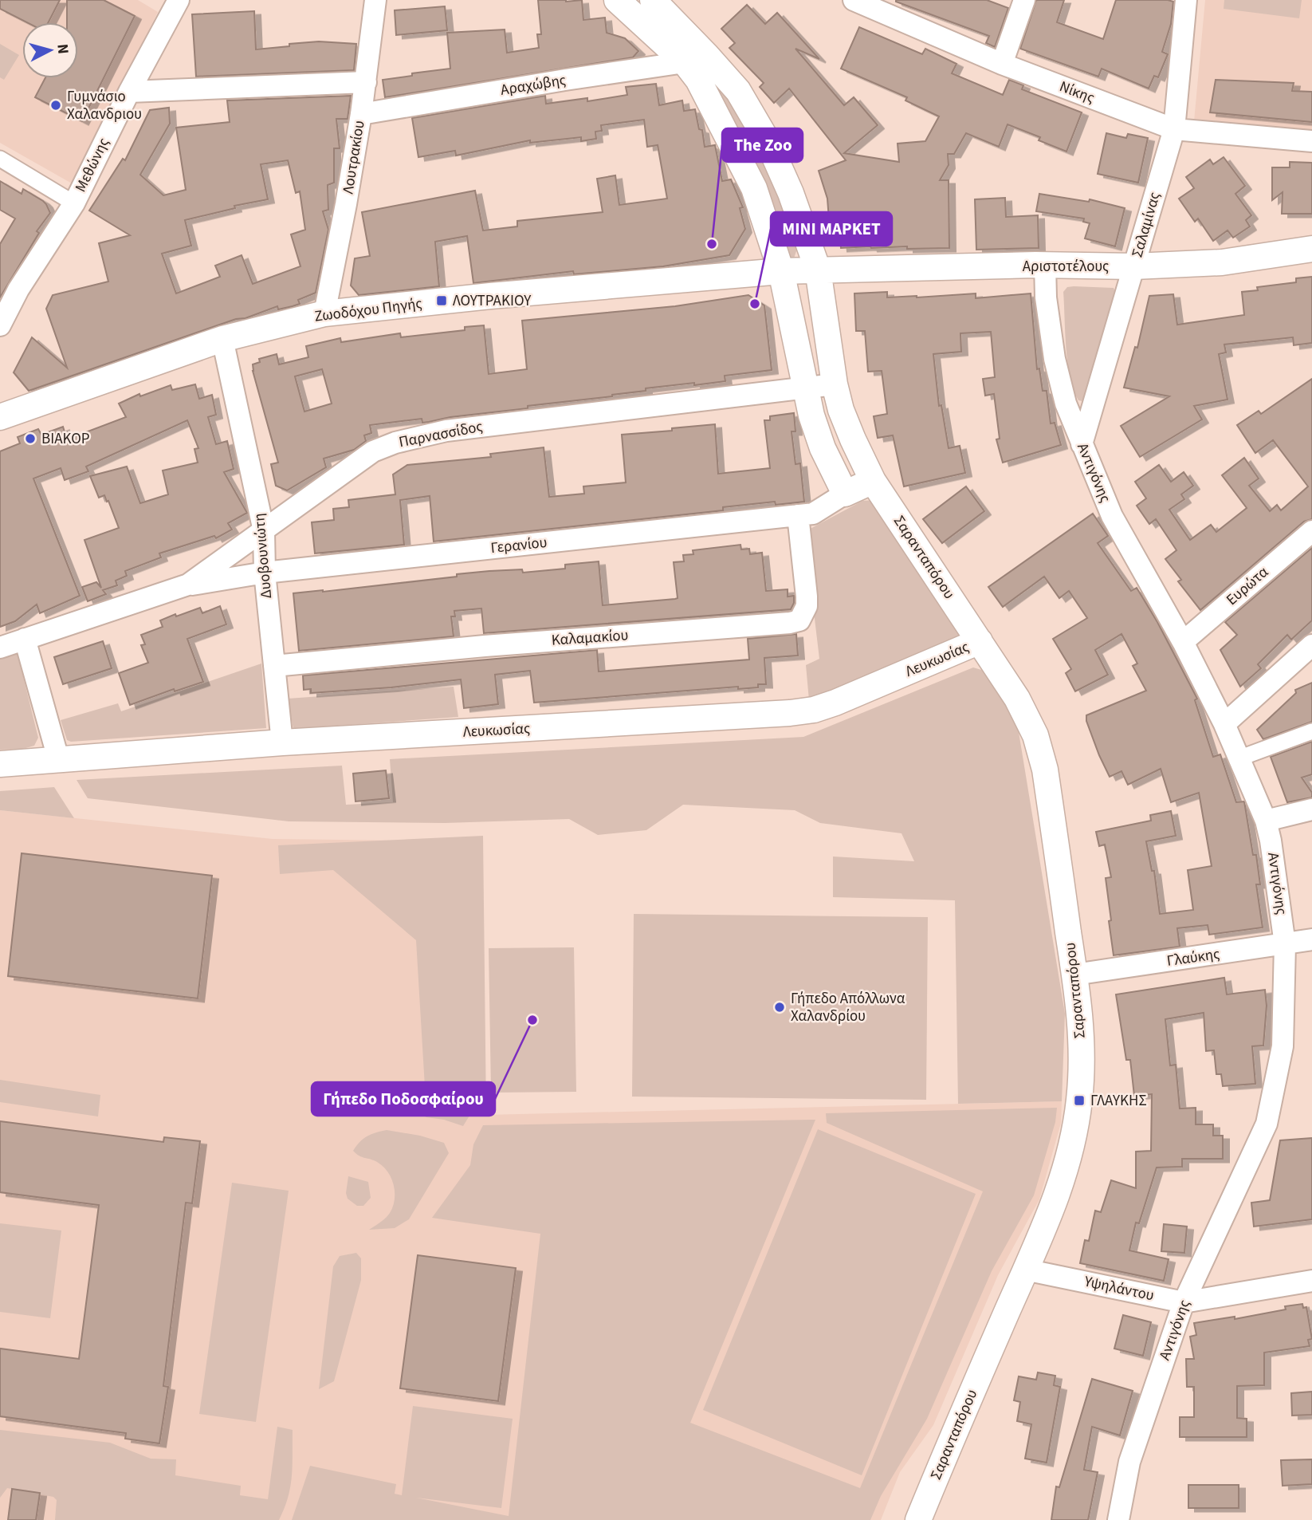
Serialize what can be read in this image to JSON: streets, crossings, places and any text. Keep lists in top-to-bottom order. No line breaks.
{"streets":{"street":["Αραχώβης","Νίκης","Λουτρακίου","Μεθώνης","Σαλαμίνας","Αριστοτέλους","Ζωοδόχου Πηγής","Παρνασσίδος","Αντιγόνης","Γερανίου","Δυοβουνιώτη","Σαρανταπόρου","Ευρώτα","Καλαμακίου","Λευκωσίας","Γλαύκης","Υψηλάντου"]},"crossings":[["Αραχώβης","Λουτρακίου"],["Αραχώβης","Σαρανταπόρου"],["Νίκης","Σαλαμίνας"],["Λουτρακίου","Ζωοδόχου Πηγής"],["Σαλαμίνας","Αριστοτέλους"],["Σαλαμίνας","Αντιγόνης"],["Αριστοτέλους","Ζωοδόχου Πηγής"],["Αριστοτέλους","Αντιγόνης"],["Αριστοτέλους","Σαρανταπόρου"],["Ζωοδόχου Πηγής","Δυοβουνιώτη"],["Ζωοδόχου Πηγής","Σαρανταπόρου"],["Παρνασσίδος","Γερανίου"],["Παρνασσίδος","Δυοβουνιώτη"],["Παρνασσίδος","Σαρανταπόρου"],["Αντιγόνης","Ευρώτα"],["Αντιγόνης","Γλαύκης"],["Αντιγόνης","Υψηλάντου"],["Γερανίου","Δυοβουνιώτη"],["Γερανίου","Σαρανταπόρου"],["Γερανίου","Καλαμακίου"],["Δυοβουνιώτη","Καλαμακίου"],["Δυοβουνιώτη","Λευκωσίας"],["Σαρανταπόρου","Λευκωσίας"],["Σαρανταπόρου","Γλαύκης"],["Σαρανταπόρου","Υψηλάντου"]],"places":{"other":["Γυμνάσιο Χαλανδριου","The Zoo","ΜΙΝΙ ΜΑΡΚΕΤ","ΒΙΑΚΟΡ","Γήπεδο Απόλλωνα Χαλανδρίου","Γήπεδο Ποδοσφαίρου"],"transit":["ΛΟΥΤΡΑΚΙΟΥ","ΓΛΑΥΚΗΣ"]},"north":"right"}
